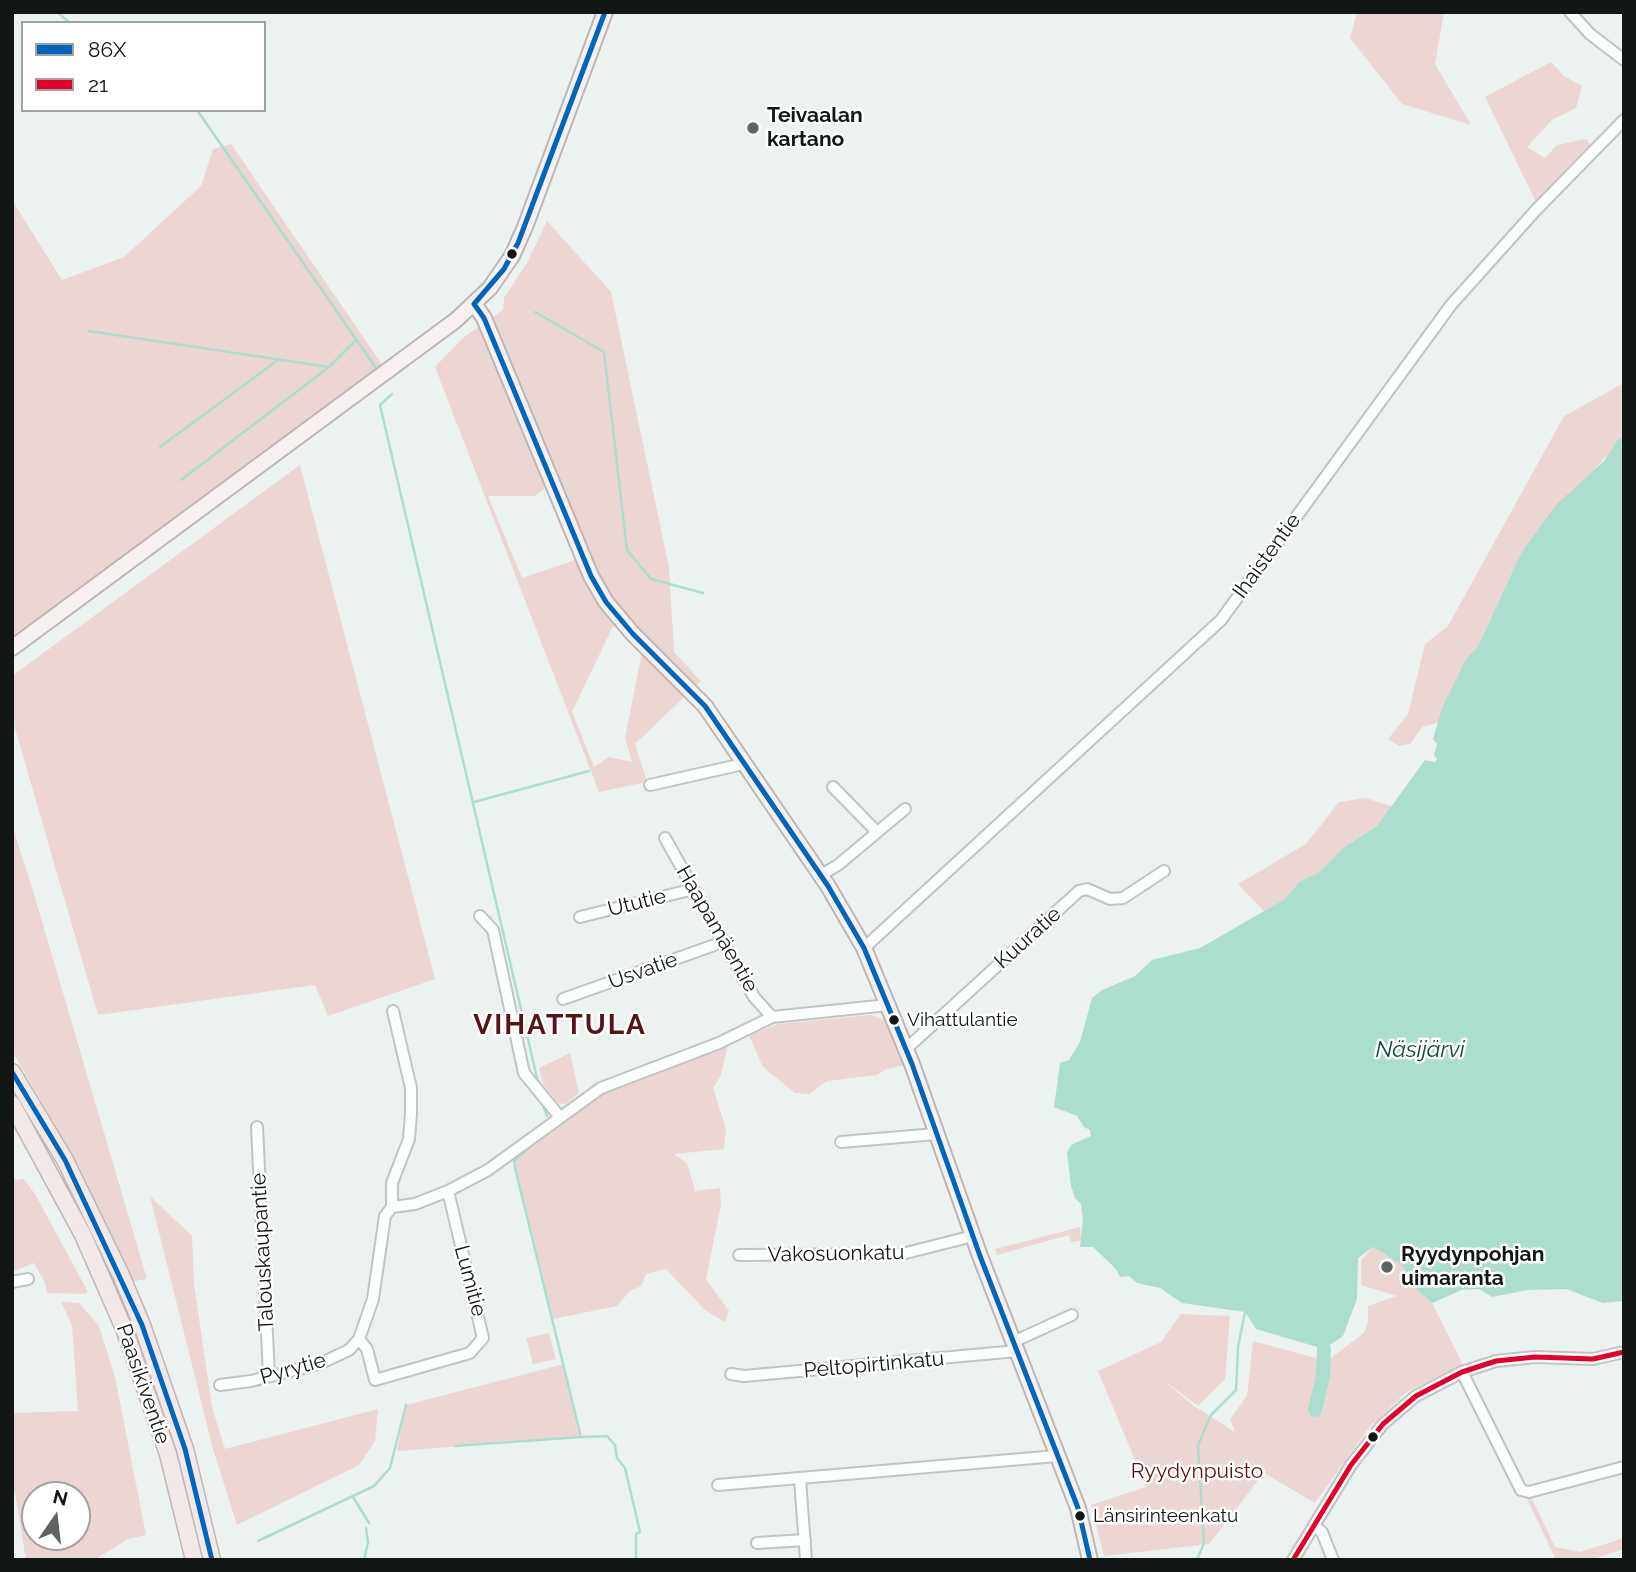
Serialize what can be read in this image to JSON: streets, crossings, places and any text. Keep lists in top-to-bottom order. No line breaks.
{"streets":{"highway":["Paasikiventie"],"street":["Ihaistentie","Ututie","Haapamäentie","Kuuratie","Usvatie","Talouskaupantie","Vakosuonkatu","Lumitie","Peltopirtinkatu","Pyrytie"]},"crossings":[["Ututie","Haapamäentie"],["Haapamäentie","Usvatie"],["Talouskaupantie","Pyrytie"],["Lumitie","Pyrytie"]],"districts":["VIHATTULA"],"water":["Näsijärvi"],"parks":["Ryydynpuisto"],"places":["Teivaalan kartano","Vihattulantie","Ryydynpohjan uimaranta","Länsirinteenkatu"],"lines":["transit line 86X","transit line 21"],"legend":["86X","21"],"north":"top"}
